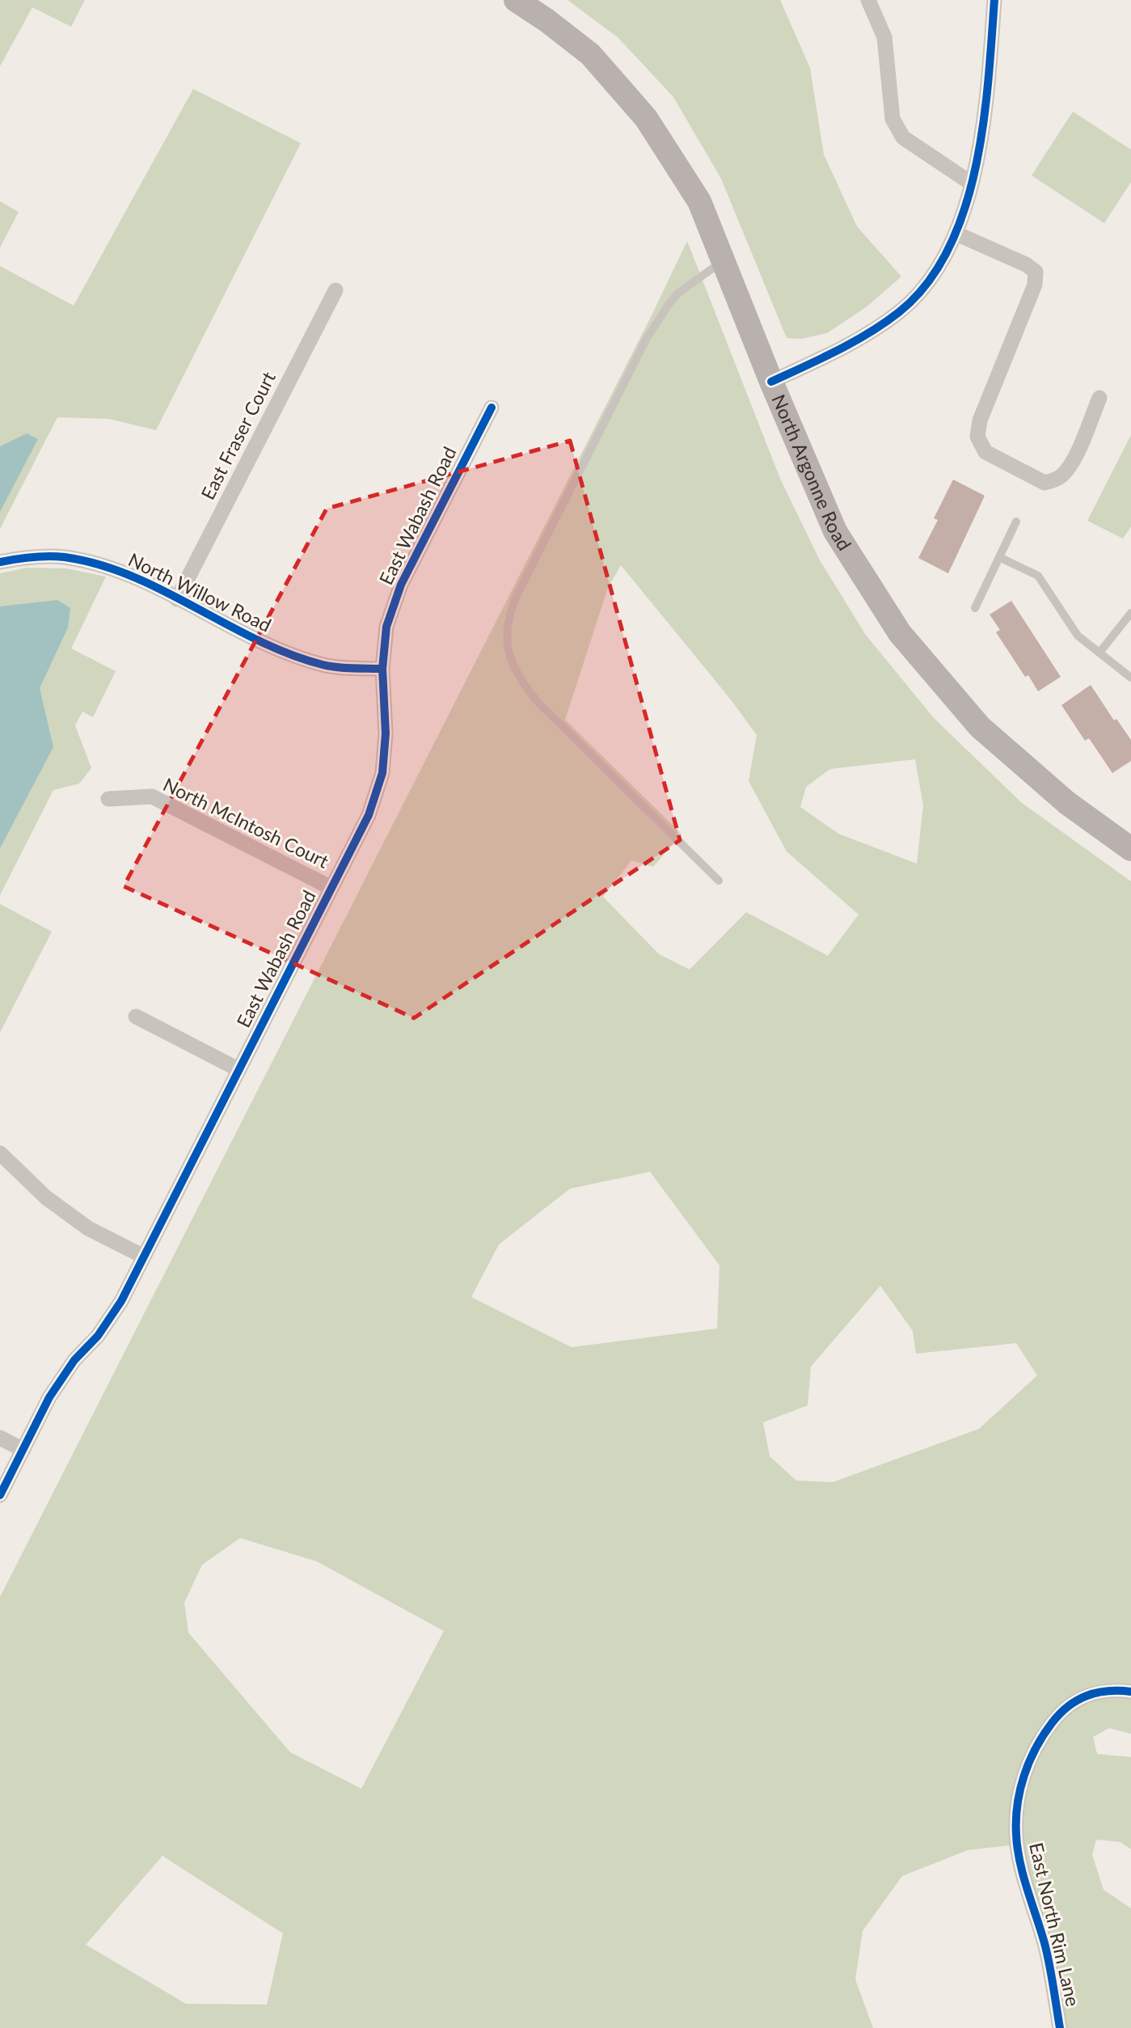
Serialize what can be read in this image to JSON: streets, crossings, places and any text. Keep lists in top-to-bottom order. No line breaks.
{"streets":{"main road":["North Argonne Road"],"street":["East Fraser Court","East Wabash Road","North Willow Road","North McIntosh Court","East North Rim Lane"]},"crossings":[["East Fraser Court","North Willow Road"],["East Wabash Road","North Willow Road"],["East Wabash Road","North McIntosh Court"]]}
